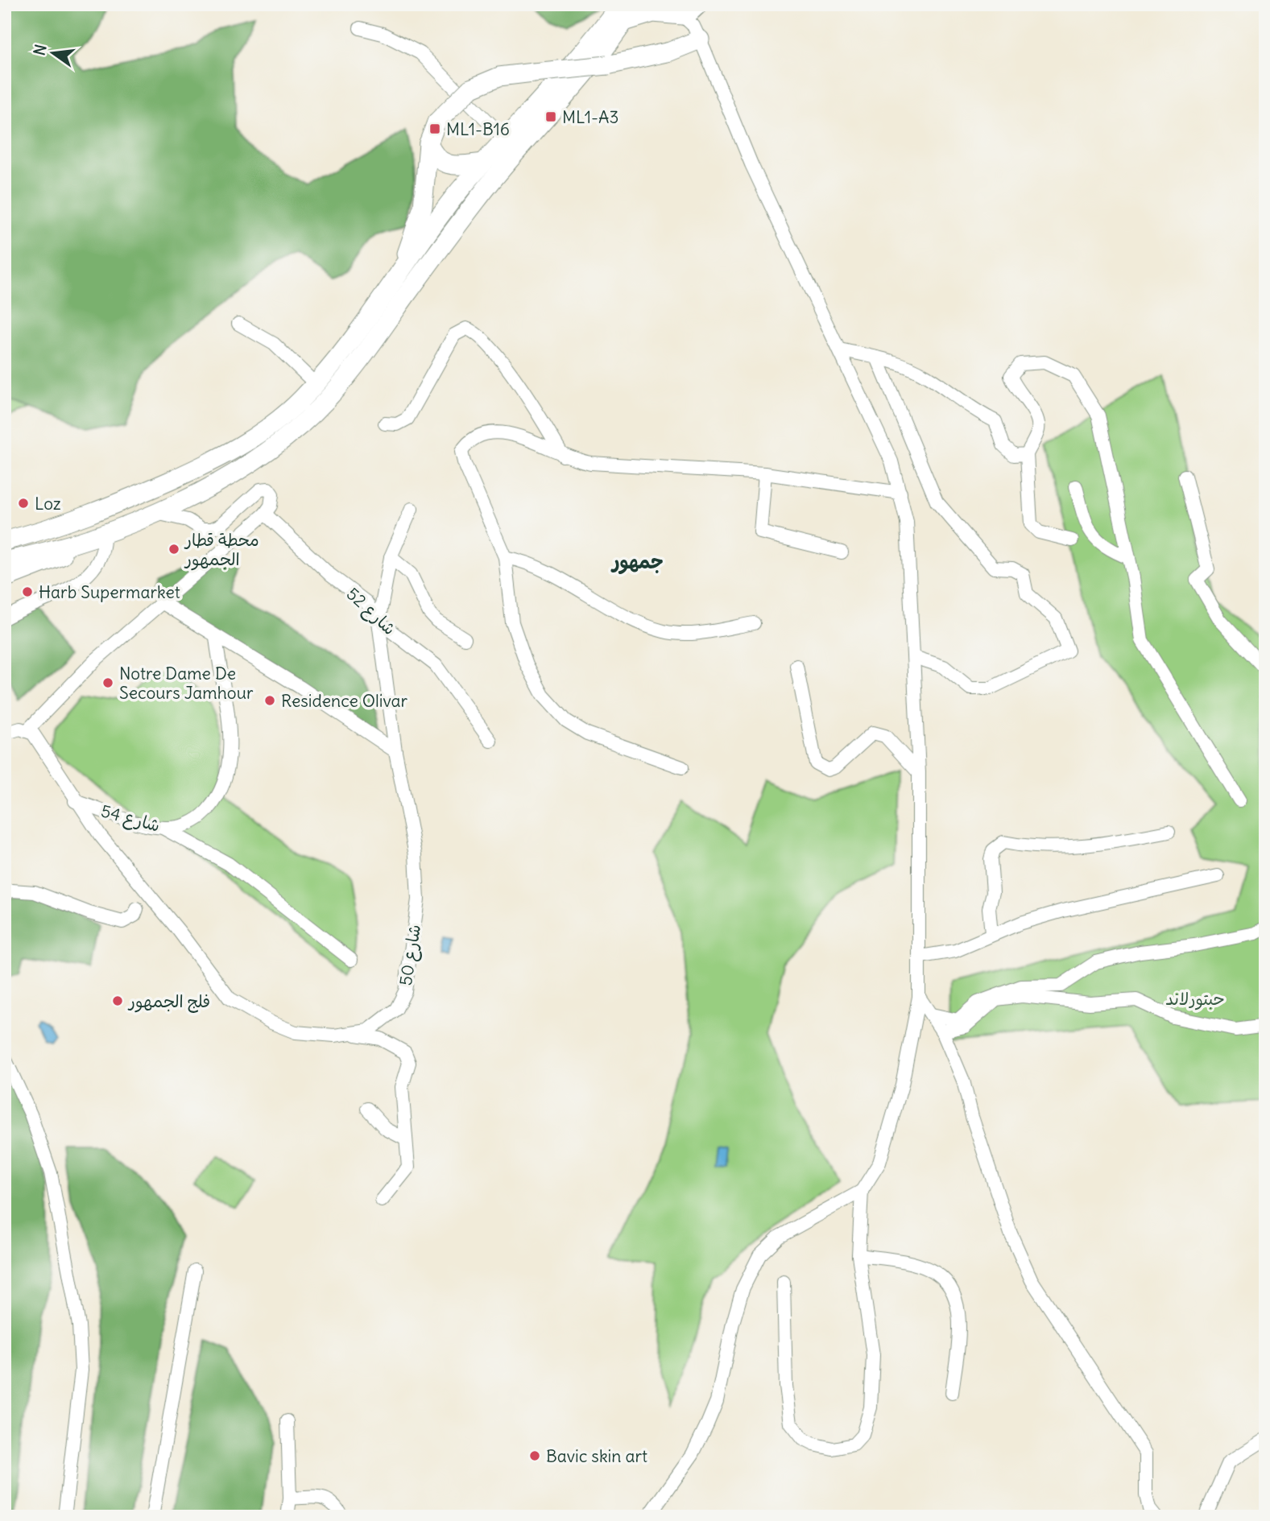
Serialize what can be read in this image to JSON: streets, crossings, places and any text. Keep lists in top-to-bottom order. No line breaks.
{"streets":{"street":["شارع 52","شارع 54","شارع 50"]},"crossings":[["شارع 52","شارع 50"],["شارع 54","شارع 50"]],"districts":["جمهور"],"parks":["حبتورلاند"],"places":{"transit":["ML1-A3","ML1-B16"],"other":["Loz","محطة قطار الجمهور","Harb Supermarket","Notre Dame De Secours Jamhour","Residence Olivar","فلج الجمهور","Bavic skin art"]},"north":"left"}
